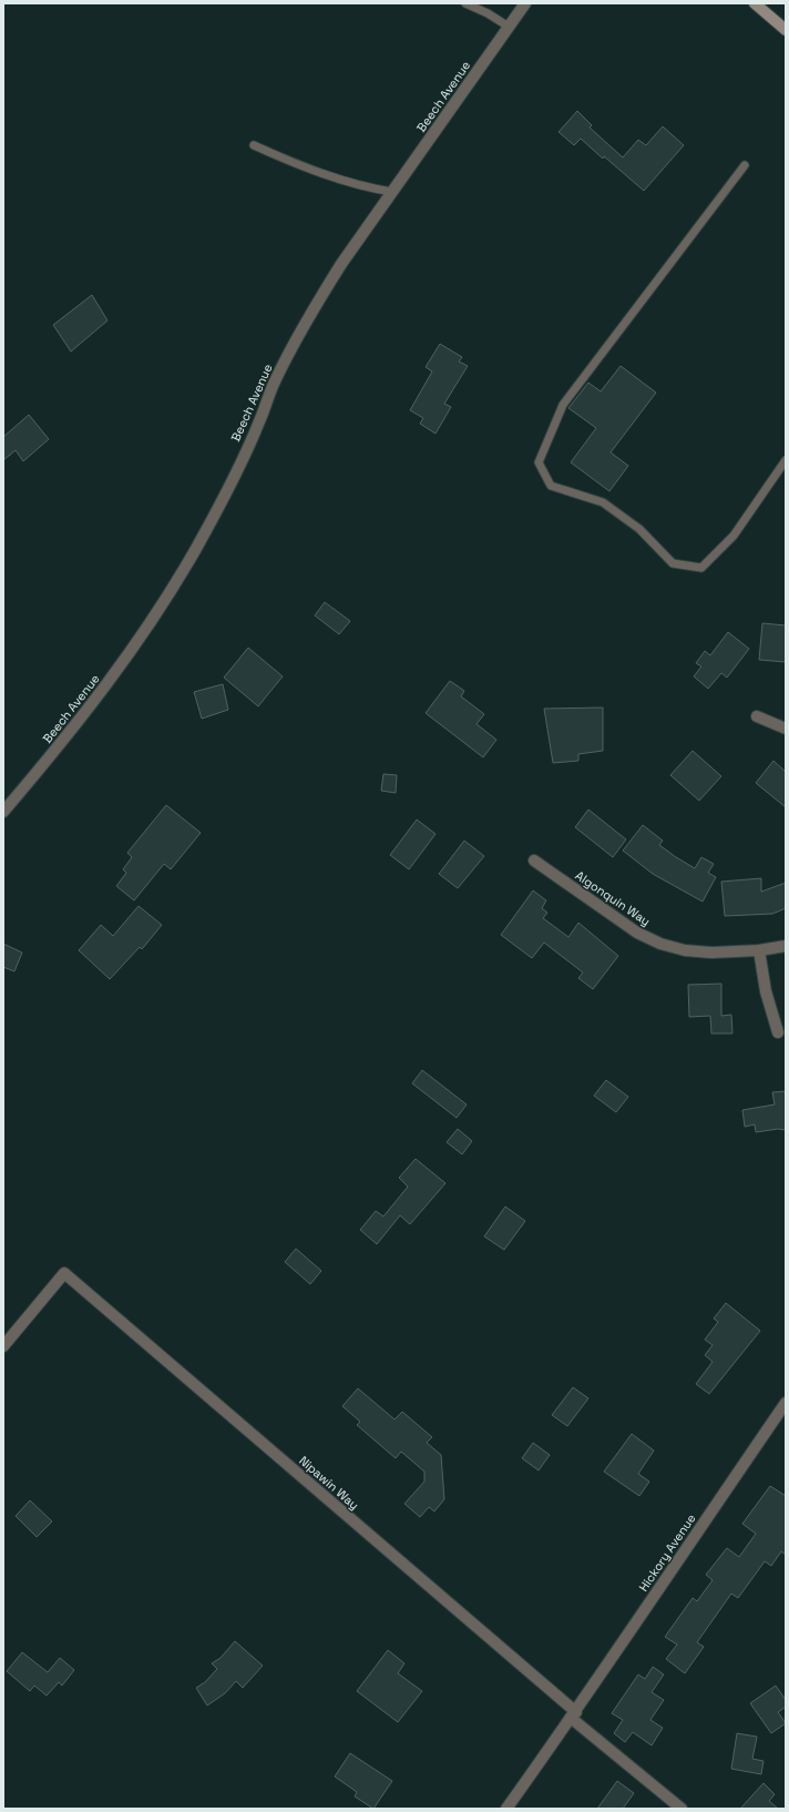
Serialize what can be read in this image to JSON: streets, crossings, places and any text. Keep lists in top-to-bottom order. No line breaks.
{"streets":{"street":["Beech Avenue","Algonquin Way","Nipawin Way","Hickory Avenue"]},"crossings":[["Nipawin Way","Hickory Avenue"]]}
